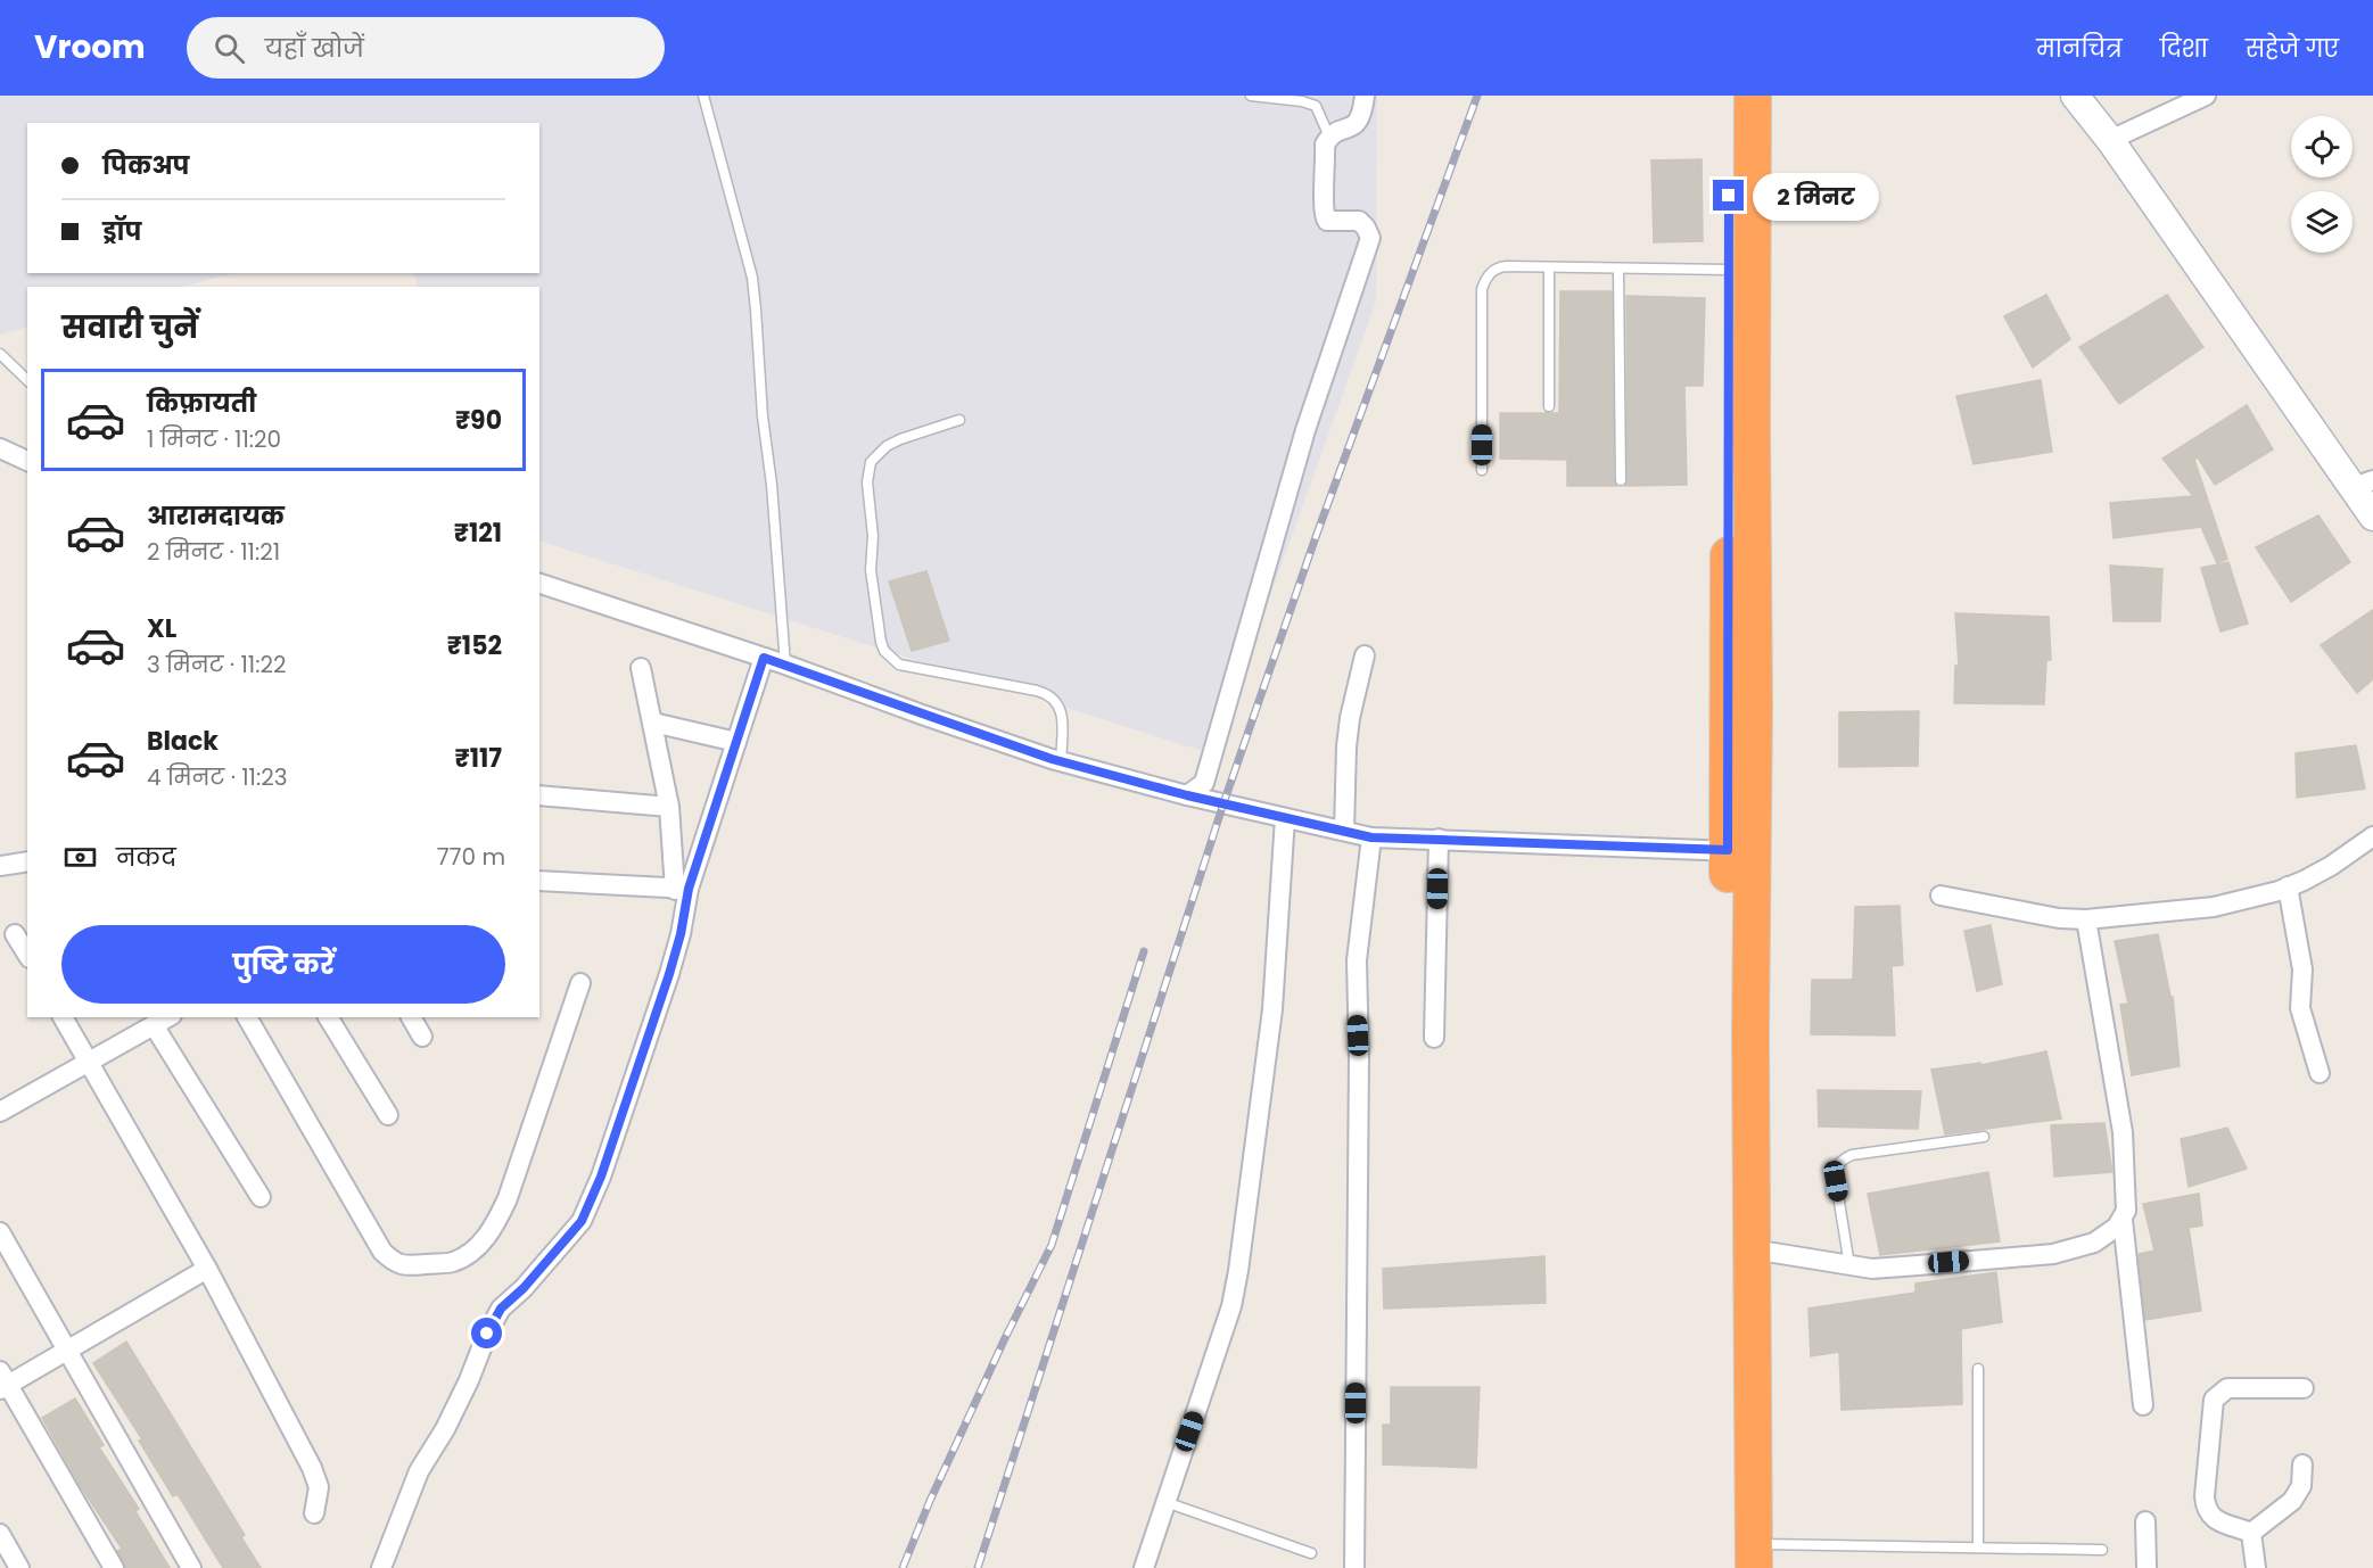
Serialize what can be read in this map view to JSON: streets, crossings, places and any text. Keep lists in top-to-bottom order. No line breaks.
{"page":{"header":"Vroom","search":"यहाँ खोजें","nav":["मानचित्र","दिशा","सहेजे गए"],"banner":["पिकअप","ड्रॉप"],"bubble":"2 मिनट","heading":"सवारी चुनें","list":[{"name":"किफ़ायती","note":"1 मिनट · 11:20","value":"₹90"},{"name":"आरामदायक","note":"2 मिनट · 11:21","value":"₹121"},{"name":"XL","note":"3 मिनट · 11:22","value":"₹152"},{"name":"Black","note":"4 मिनट · 11:23","value":"₹117"}],"pay":["नकद","770 m"],"buttons":"पुष्टि करें"}}
